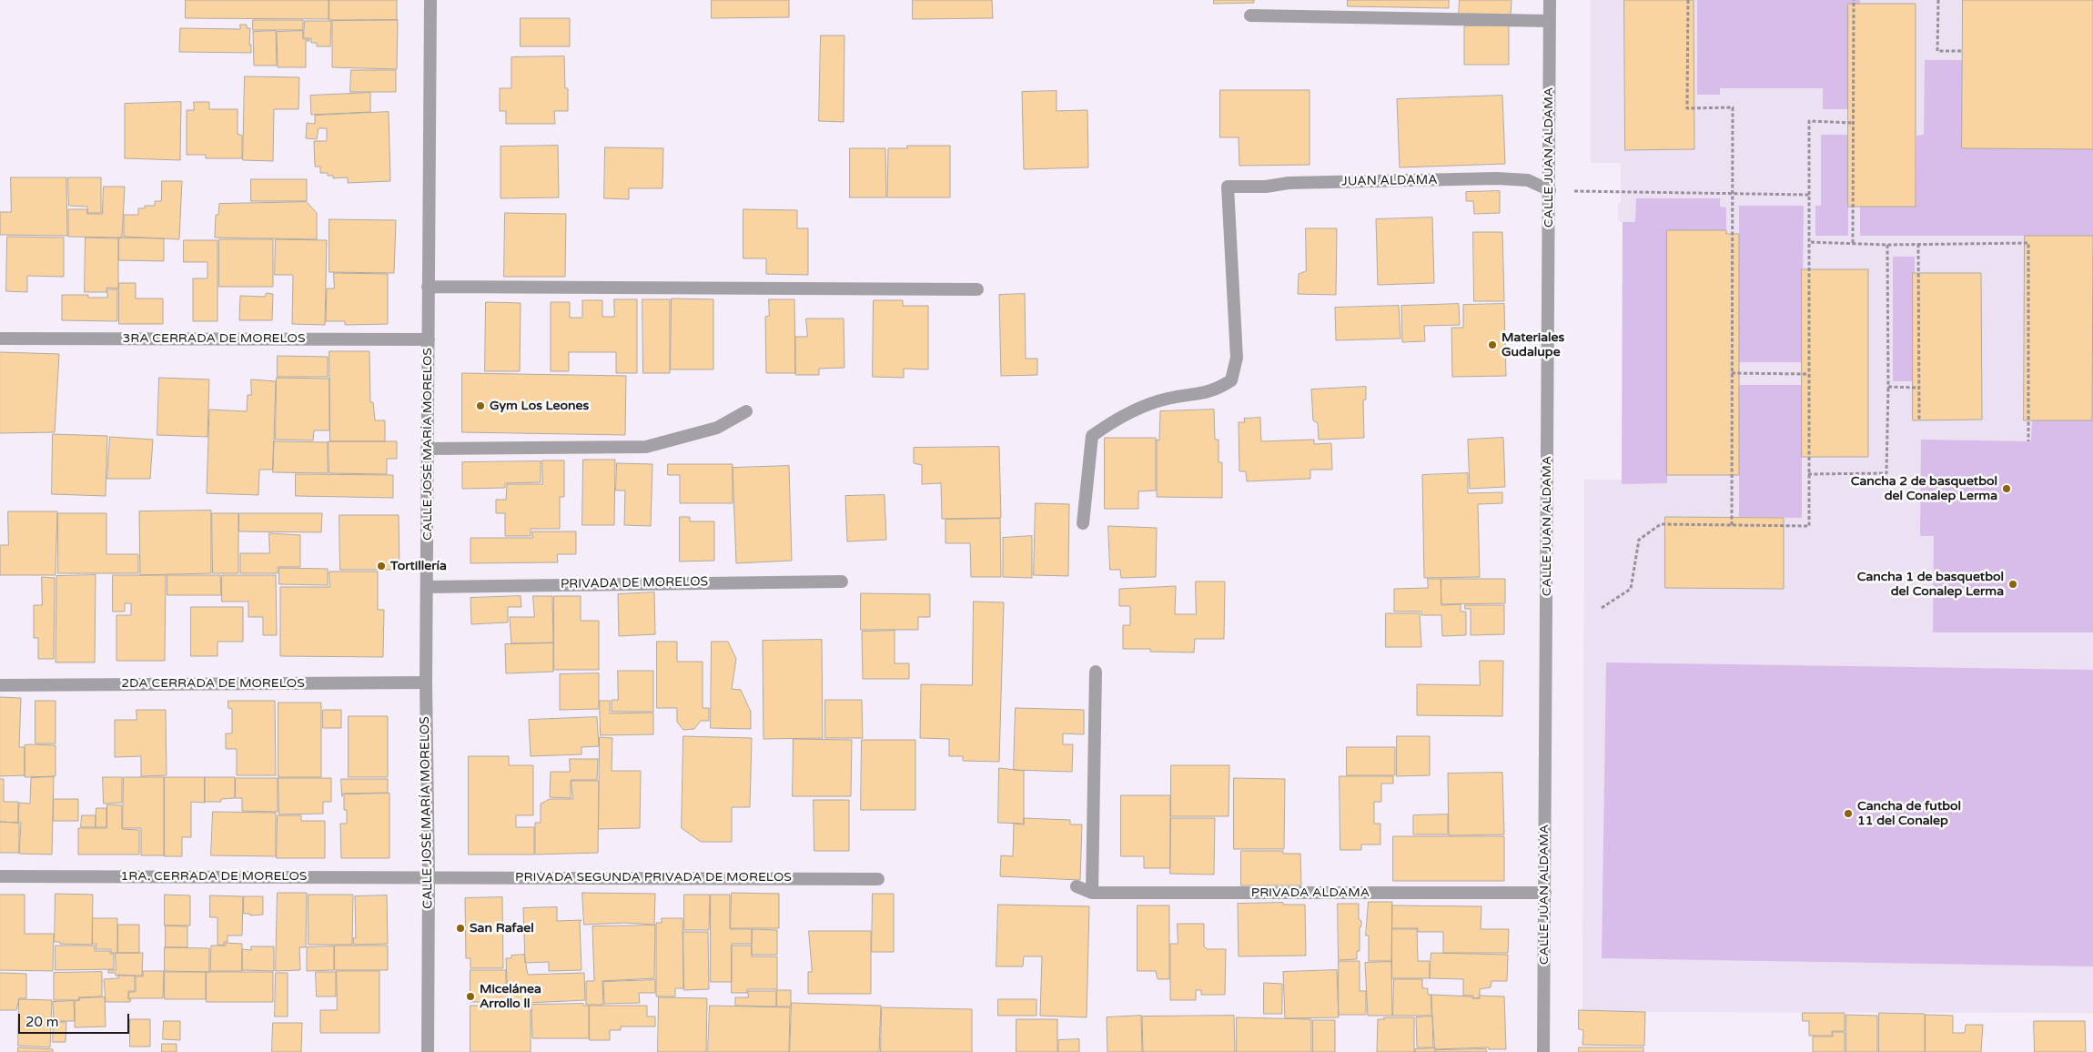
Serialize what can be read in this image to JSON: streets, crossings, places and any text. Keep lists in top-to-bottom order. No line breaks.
{"streets":{"street":["CALLE JUAN ALDAMA","JUAN ALDAMA","3RA CERRADA DE MORELOS","CALLE JOSÉ MARÍA MORELOS","PRIVADA DE MORELOS","2DA CERRADA DE MORELOS","1RA. CERRADA DE MORELOS","PRIVADA SEGUNDA PRIVADA DE MORELOS","PRIVADA ALDAMA"]},"crossings":[["CALLE JUAN ALDAMA","JUAN ALDAMA"],["CALLE JUAN ALDAMA","PRIVADA ALDAMA"],["3RA CERRADA DE MORELOS","CALLE JOSÉ MARÍA MORELOS"],["CALLE JOSÉ MARÍA MORELOS","PRIVADA DE MORELOS"],["CALLE JOSÉ MARÍA MORELOS","2DA CERRADA DE MORELOS"],["CALLE JOSÉ MARÍA MORELOS","1RA. CERRADA DE MORELOS"],["CALLE JOSÉ MARÍA MORELOS","PRIVADA SEGUNDA PRIVADA DE MORELOS"],["1RA. CERRADA DE MORELOS","PRIVADA SEGUNDA PRIVADA DE MORELOS"]],"places":["Materiales Gudalupe","Gym Los Leones","Cancha 2 de basquetbol del Conalep Lerma","Tortillería","Cancha 1 de basquetbol del Conalep Lerma","Cancha de futbol 11 del Conalep","San Rafael","Micelánea Arrollo ll"],"scale_bar":"20 m"}
